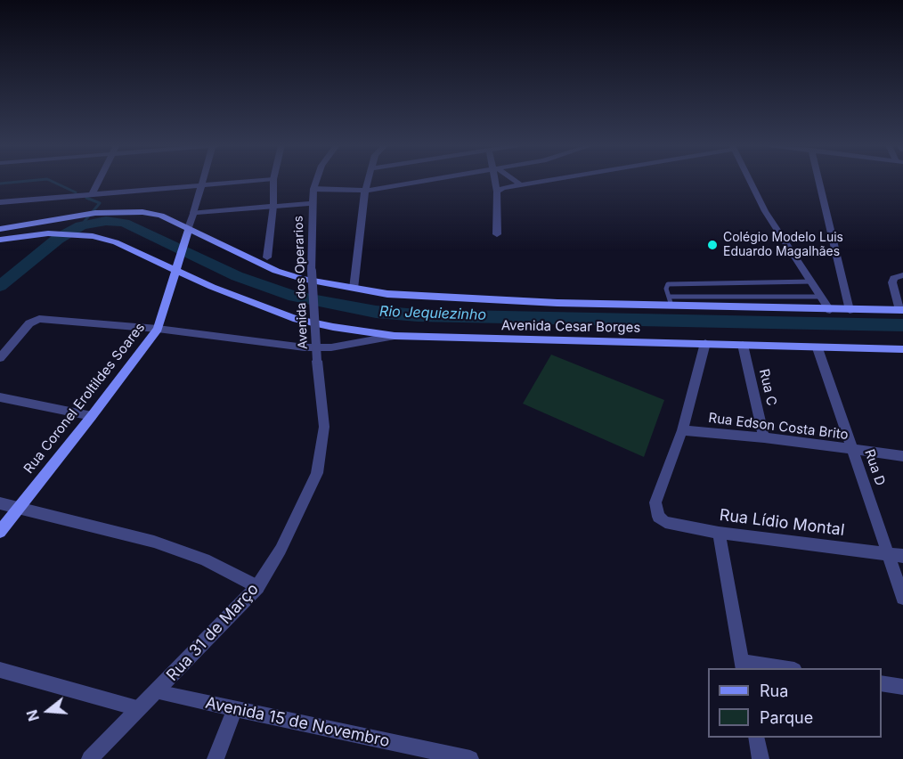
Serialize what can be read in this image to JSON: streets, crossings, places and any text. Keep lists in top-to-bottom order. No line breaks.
{"streets":{"main road":["Avenida Cesar Borges","Rua Coronel Eroltildes Soares"],"street":["Avenida dos Operarios","Rua C","Rua Edson Costa Brito","Rua D","Rua Lídio Montal","Rua 31 de Março","Avenida 15 de Novembro"]},"crossings":[["Avenida dos Operarios","Rua 31 de Março"],["Avenida Cesar Borges","Rua C"],["Avenida Cesar Borges","Rua Coronel Eroltildes Soares"],["Avenida Cesar Borges","Rua D"],["Rua C","Rua Edson Costa Brito"],["Rua Edson Costa Brito","Rua D"],["Rua Edson Costa Brito","Rua Lídio Montal"],["Rua D","Rua Lídio Montal"],["Rua 31 de Março","Avenida 15 de Novembro"]],"water":["Rio Jequiezinho"],"places":["Colégio Modelo Luis Eduardo Magalhães"],"legend":["Rua","Parque"],"north":"left"}
